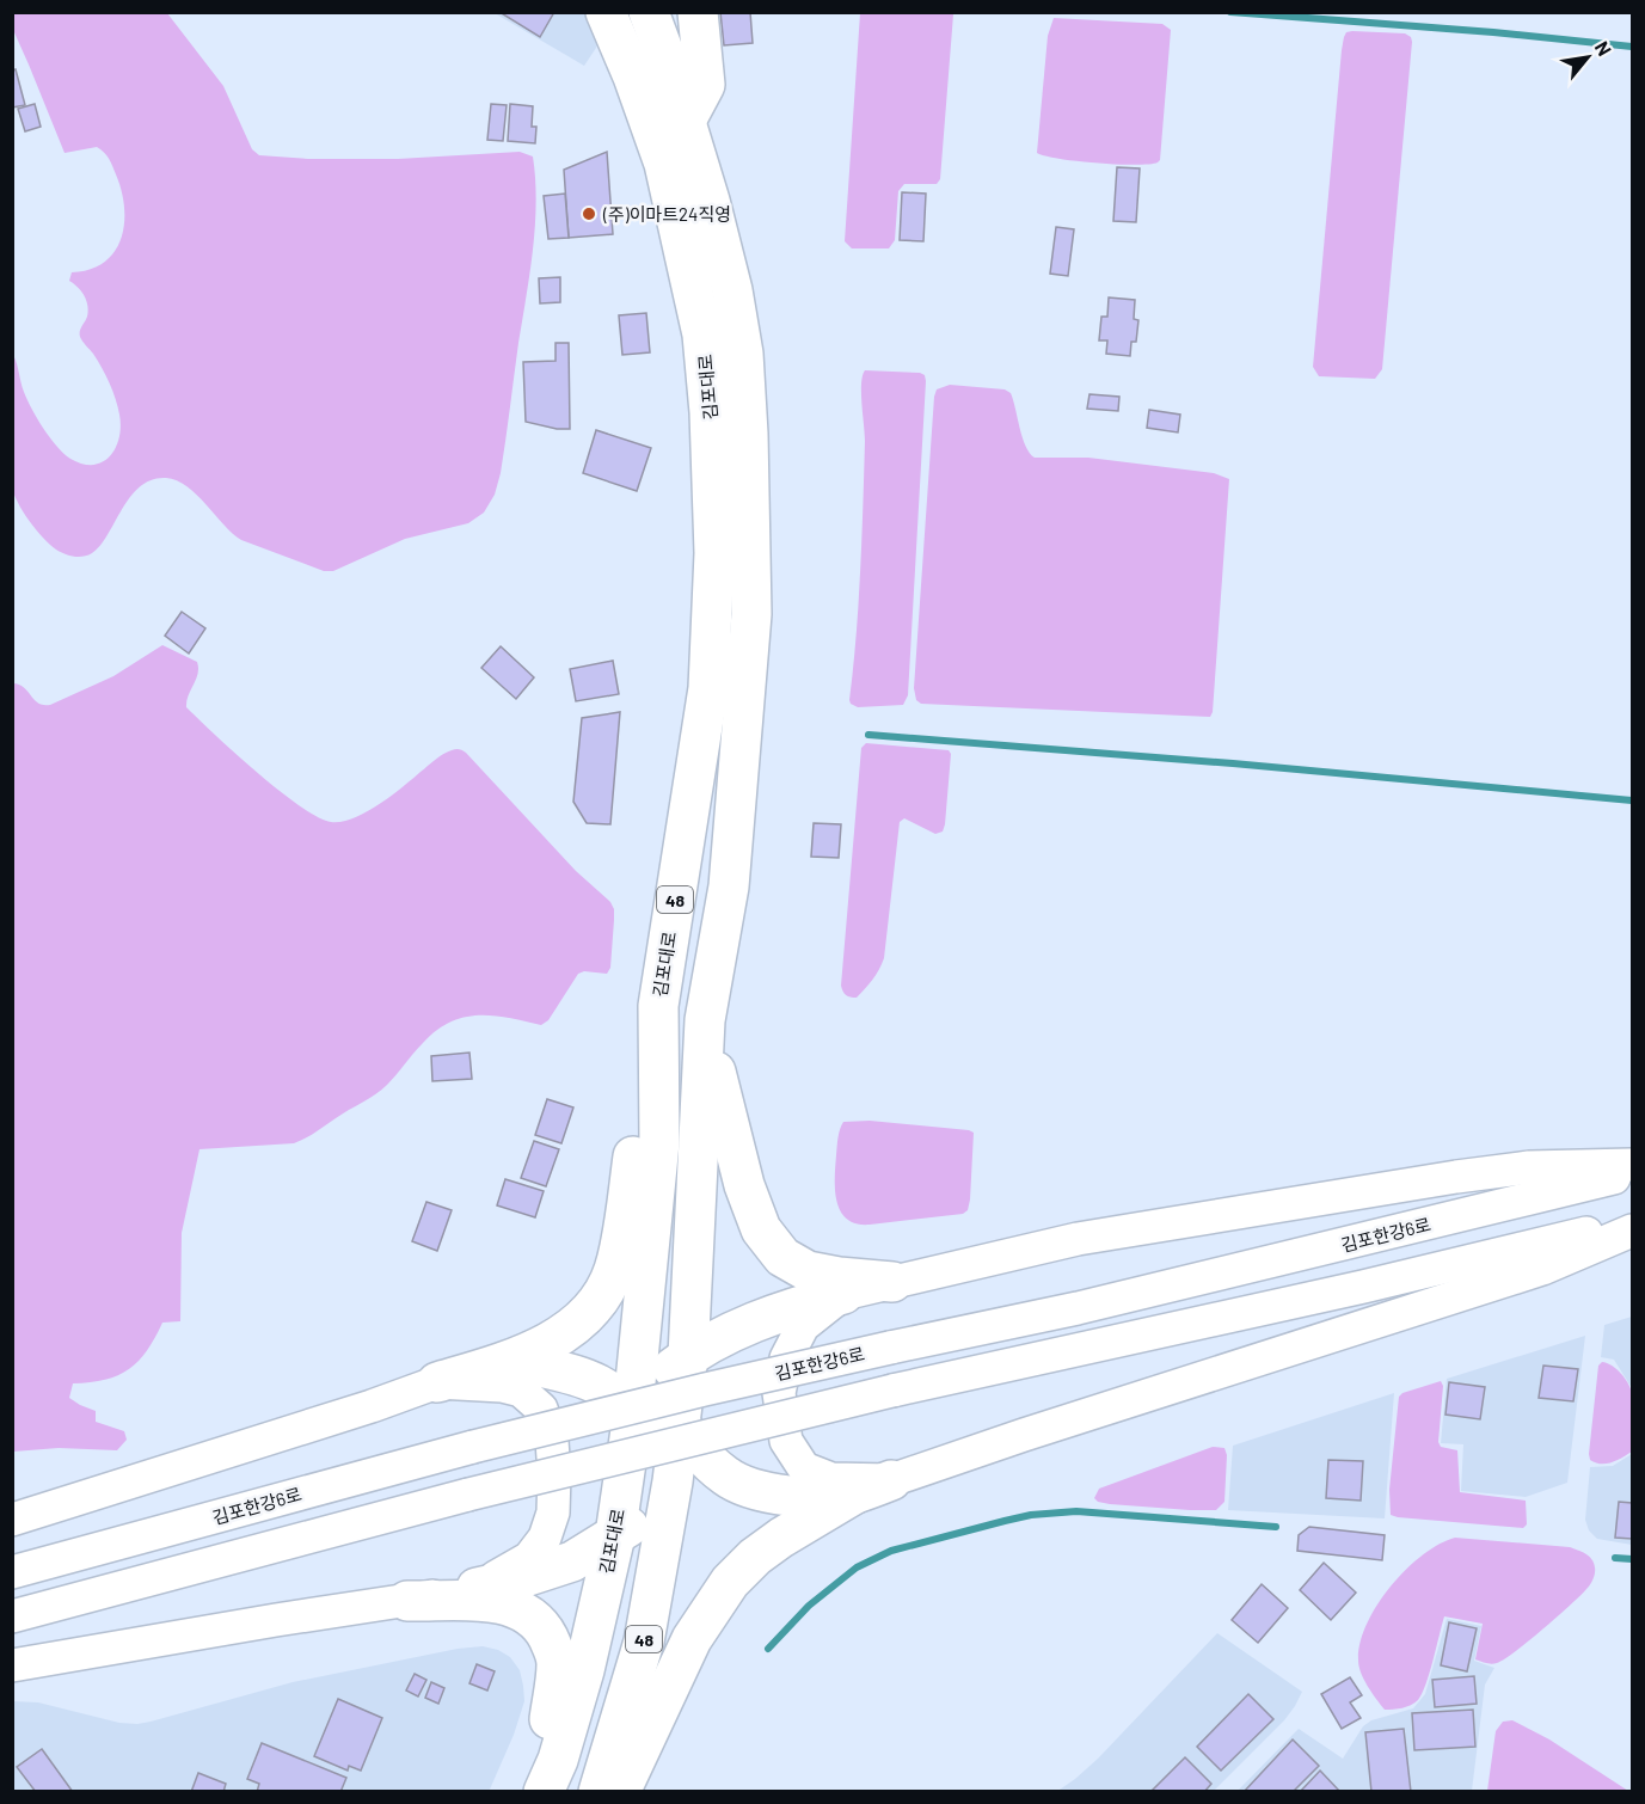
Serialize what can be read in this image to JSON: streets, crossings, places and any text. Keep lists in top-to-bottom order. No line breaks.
{"streets":{"main road":["김포대로","48"],"street":["김포한강6로"]},"places":["(주)이마트24직영"],"north":"top right"}
